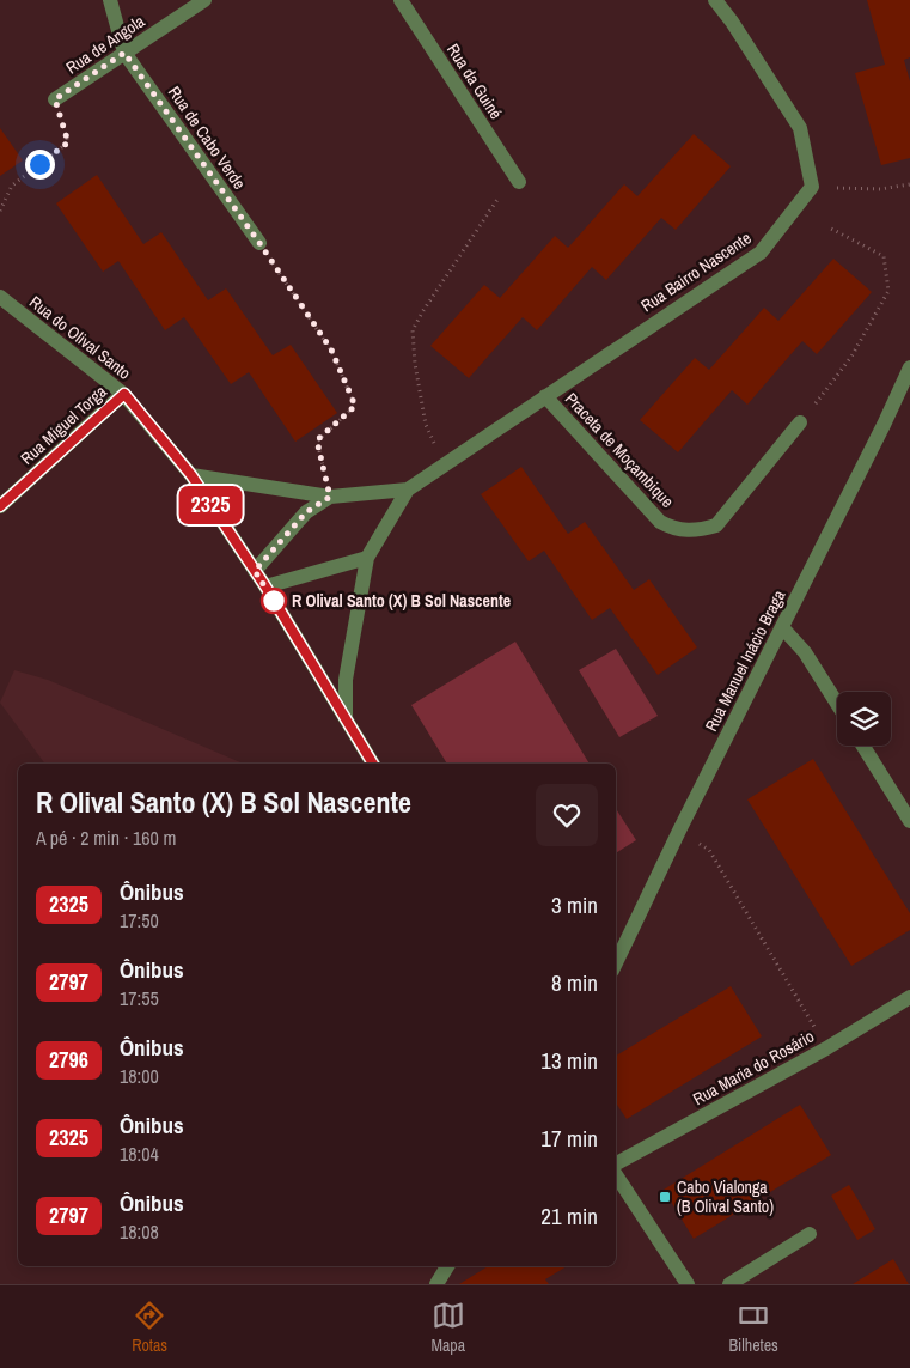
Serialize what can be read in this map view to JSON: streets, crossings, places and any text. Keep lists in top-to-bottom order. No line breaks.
{"streets":{"street":["Rua de Angola","Rua da Guiné","Rua de Cabo Verde","Rua Bairro Nascente","Rua do Olival Santo","Rua Miguel Torga","Praceta de Moçambique","Rua Manuel Inácio Braga","Rua Maria do Rosário"]},"crossings":[["Rua de Angola","Rua de Cabo Verde"],["Rua Bairro Nascente","Rua do Olival Santo"],["Rua Bairro Nascente","Praceta de Moçambique"],["Rua do Olival Santo","Rua Miguel Torga"]],"places":{"other":["R Olival Santo (X) B Sol Nascente"],"transit":["Cabo Vialonga (B Olival Santo)"]},"lines":["bus line 2325"],"page":{"on_map":"2325","heading":["R Olival Santo (X) B Sol Nascente","A pé · 2 min · 160 m"],"list":[{"mark":"2325","name":"Ônibus","note":"17:50","value":"3 min"},{"mark":"2797","name":"Ônibus","note":"17:55","value":"8 min"},{"mark":"2796","name":"Ônibus","note":"18:00","value":"13 min"},{"mark":"2325","name":"Ônibus","note":"18:04","value":"17 min"},{"mark":"2797","name":"Ônibus","note":"18:08","value":"21 min"}],"tabs":["Rotas","Mapa","Bilhetes"]}}
